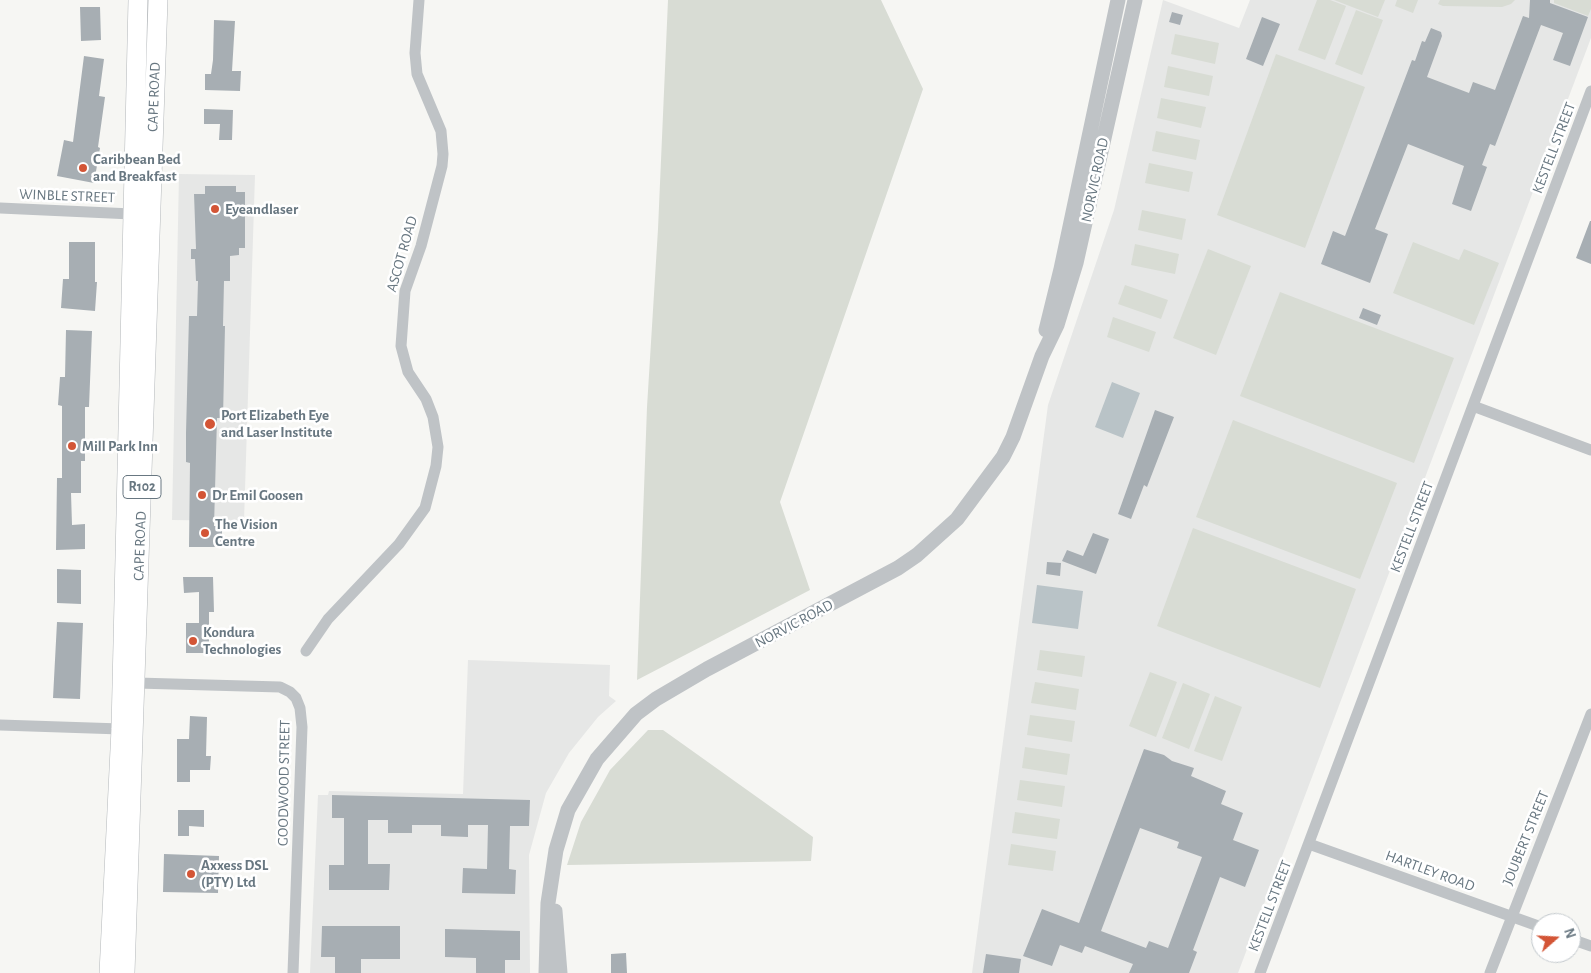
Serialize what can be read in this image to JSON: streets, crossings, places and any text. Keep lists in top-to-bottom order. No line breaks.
{"streets":{"main road":["CAPE ROAD","R102"],"street":["KESTELL STREET","NORVIC ROAD","WINBLE STREET","ASCOT ROAD","GOODWOOD STREET","JOUBERT STREET","HARTLEY ROAD"]},"crossings":[["CAPE ROAD","WINBLE STREET"],["CAPE ROAD","GOODWOOD STREET"],["KESTELL STREET","HARTLEY ROAD"],["JOUBERT STREET","HARTLEY ROAD"]],"places":["Caribbean Bed and Breakfast","Eyeandlaser","Port Elizabeth Eye and Laser Institute","Mill Park Inn","Dr Emil Goosen","The Vision Centre","Kondura Technologies","Axxess DSL (PTY) Ltd"],"north":"right"}
